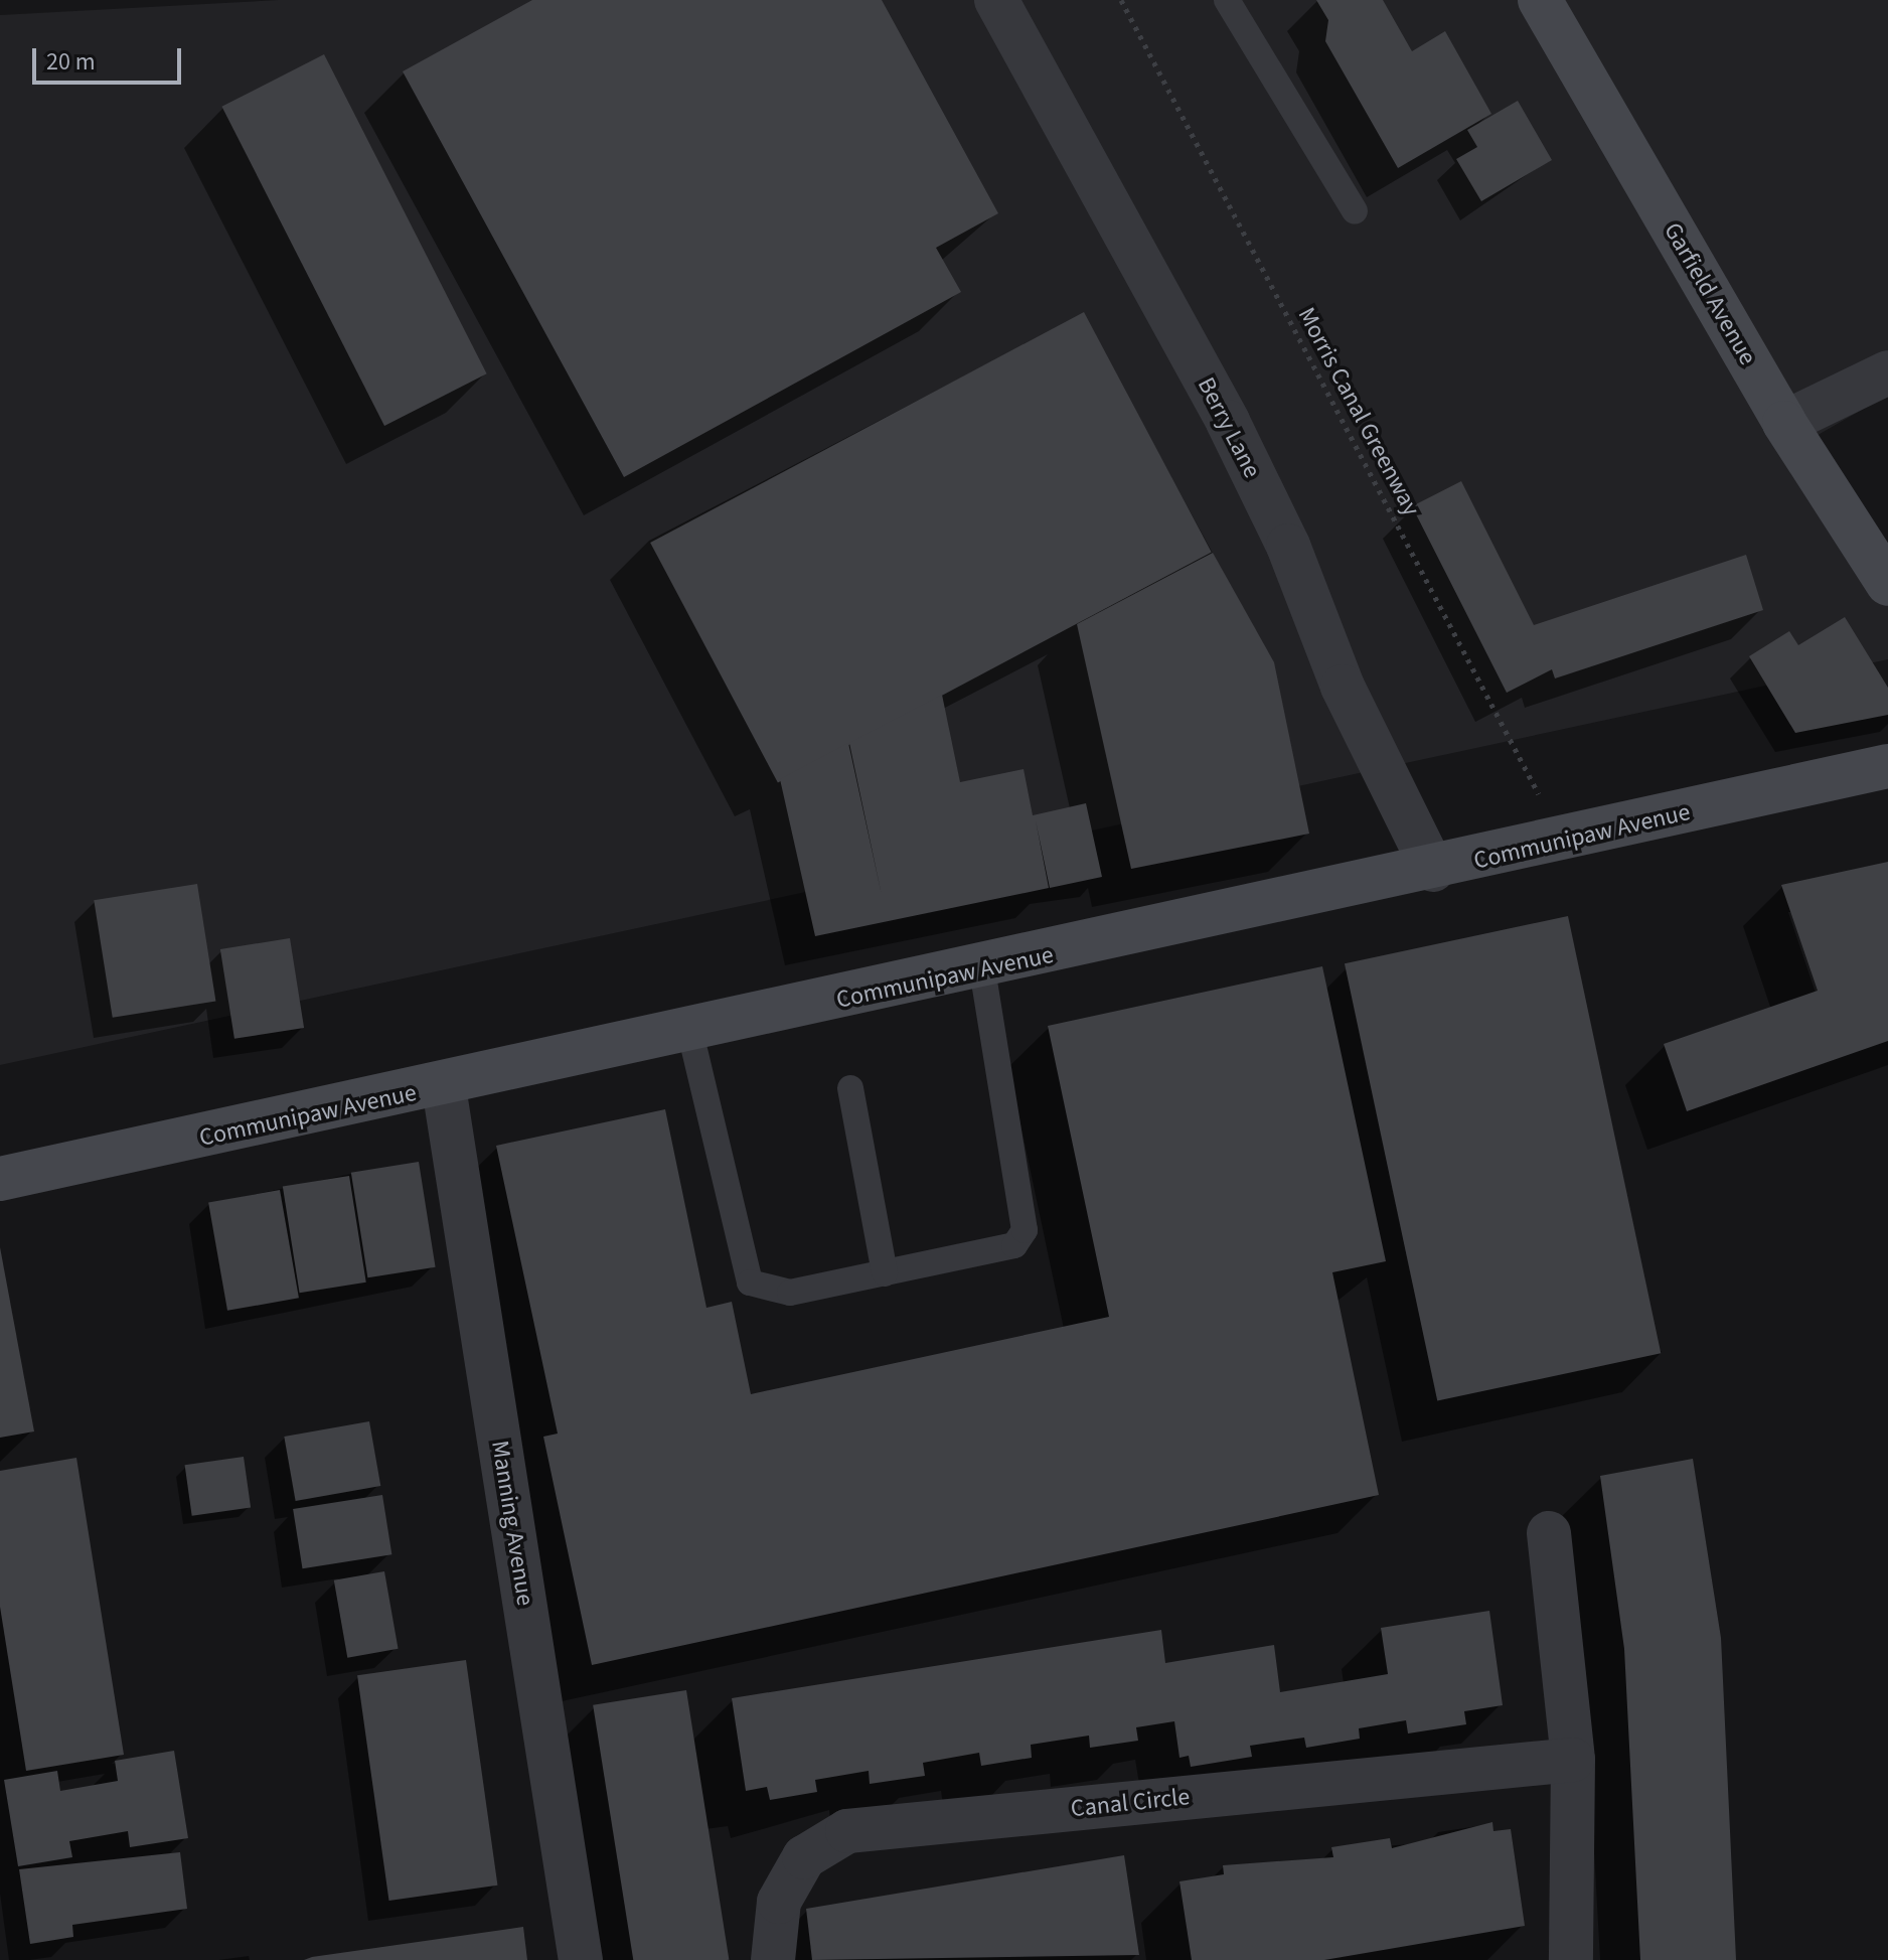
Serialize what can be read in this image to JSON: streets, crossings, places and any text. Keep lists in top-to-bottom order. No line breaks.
{"streets":{"street":["Garfield Avenue","Berry Lane","Communipaw Avenue","Manning Avenue","Canal Circle"],"path":["Morris Canal Greenway"]},"crossings":[["Morris Canal Greenway","Communipaw Avenue"],["Berry Lane","Communipaw Avenue"],["Communipaw Avenue","Manning Avenue"]],"scale_bar":"20 m"}
